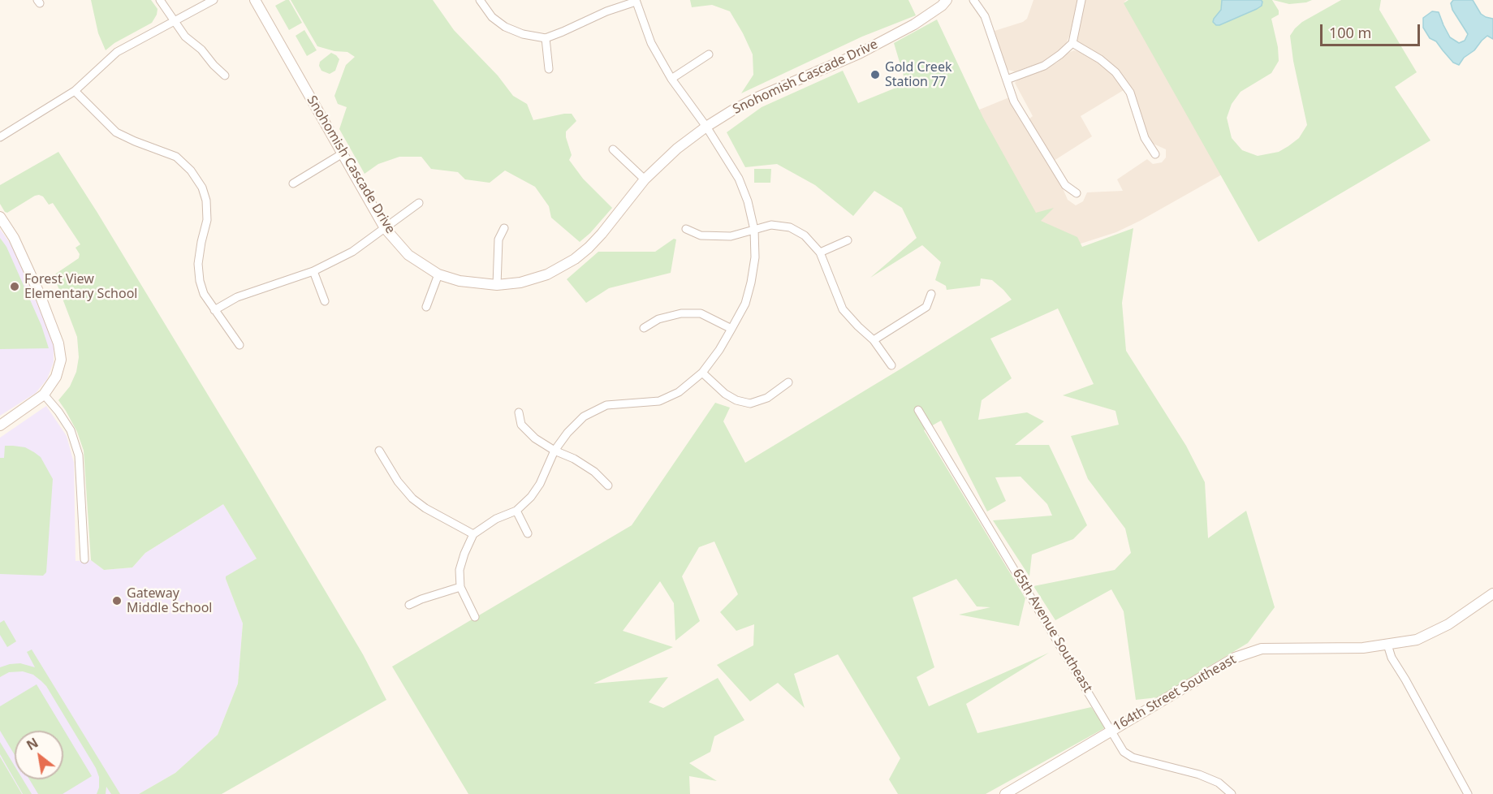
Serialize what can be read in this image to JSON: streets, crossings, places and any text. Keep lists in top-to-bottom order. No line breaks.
{"streets":{"street":["Snohomish Cascade Drive","65th Avenue Southeast","164th Street Southeast"]},"crossings":[["65th Avenue Southeast","164th Street Southeast"]],"places":["Gold Creek Station 77","Forest View Elementary School","Gateway Middle School"],"scale_bar":"100 m","north":"top left"}
